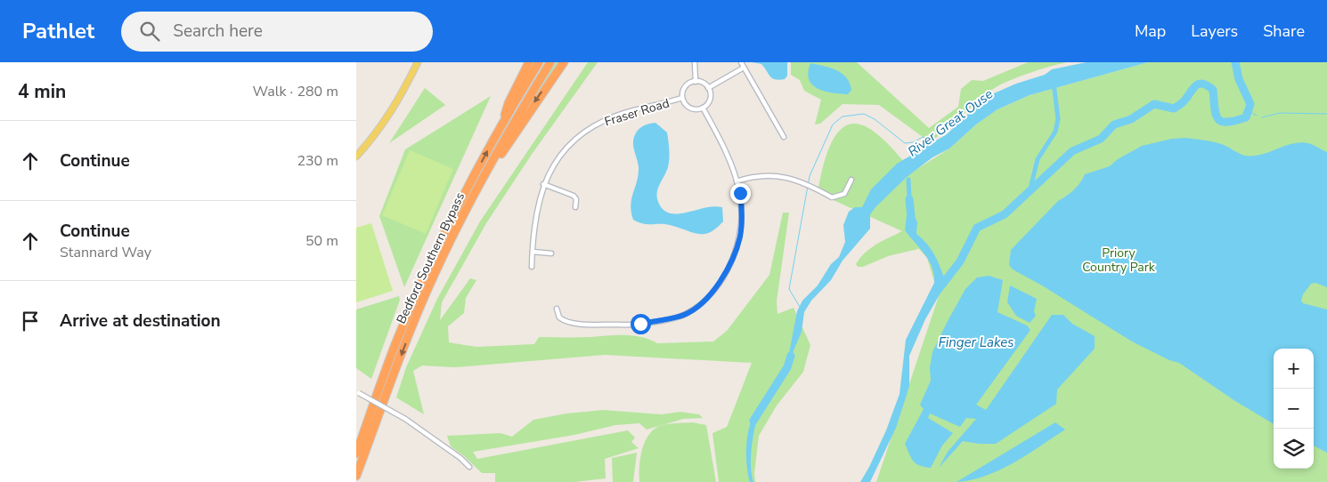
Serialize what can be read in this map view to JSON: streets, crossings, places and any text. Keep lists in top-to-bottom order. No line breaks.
{"streets":{"highway":["Bedford Southern Bypass"],"street":["Fraser Road"]},"water":["River Great Ouse","Finger Lakes"],"parks":["Priory Country Park"],"page":{"header":"Pathlet","search":"Search here","nav":["Map","Layers","Share"],"heading":["4 min","Walk · 280 m"],"list":[["Continue","230 m"],["Continue","Stannard Way","50 m"],"Arrive at destination"],"map_buttons":["+","−"]}}
